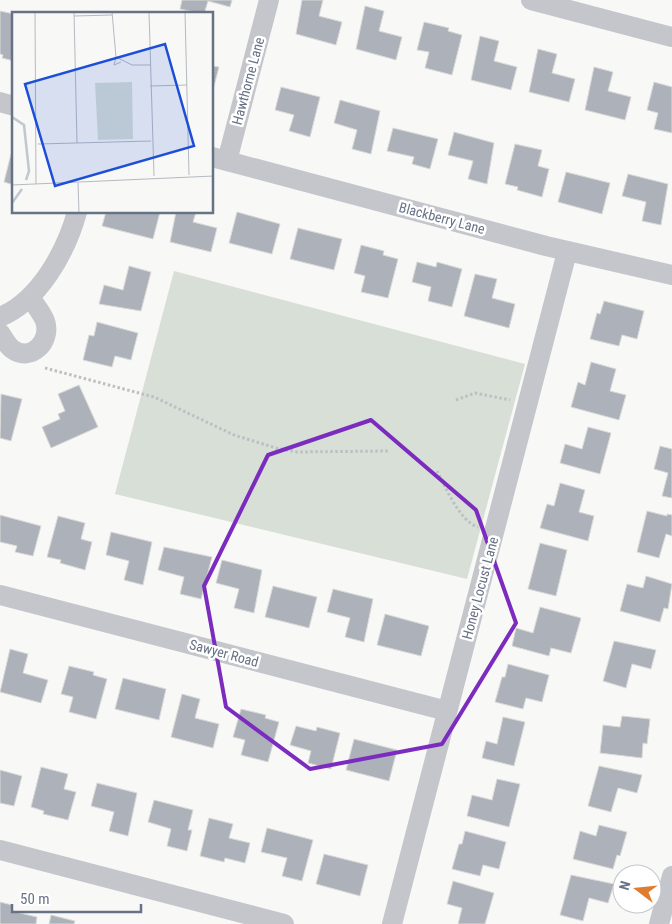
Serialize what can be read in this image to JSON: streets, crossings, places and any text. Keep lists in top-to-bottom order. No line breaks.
{"streets":{"street":["Hawthorne Lane","Blackberry Lane","Honey Locust Lane","Sawyer Road"]},"crossings":[["Hawthorne Lane","Blackberry Lane"],["Blackberry Lane","Honey Locust Lane"],["Honey Locust Lane","Sawyer Road"]],"scale_bar":"50 m","north":"left"}
